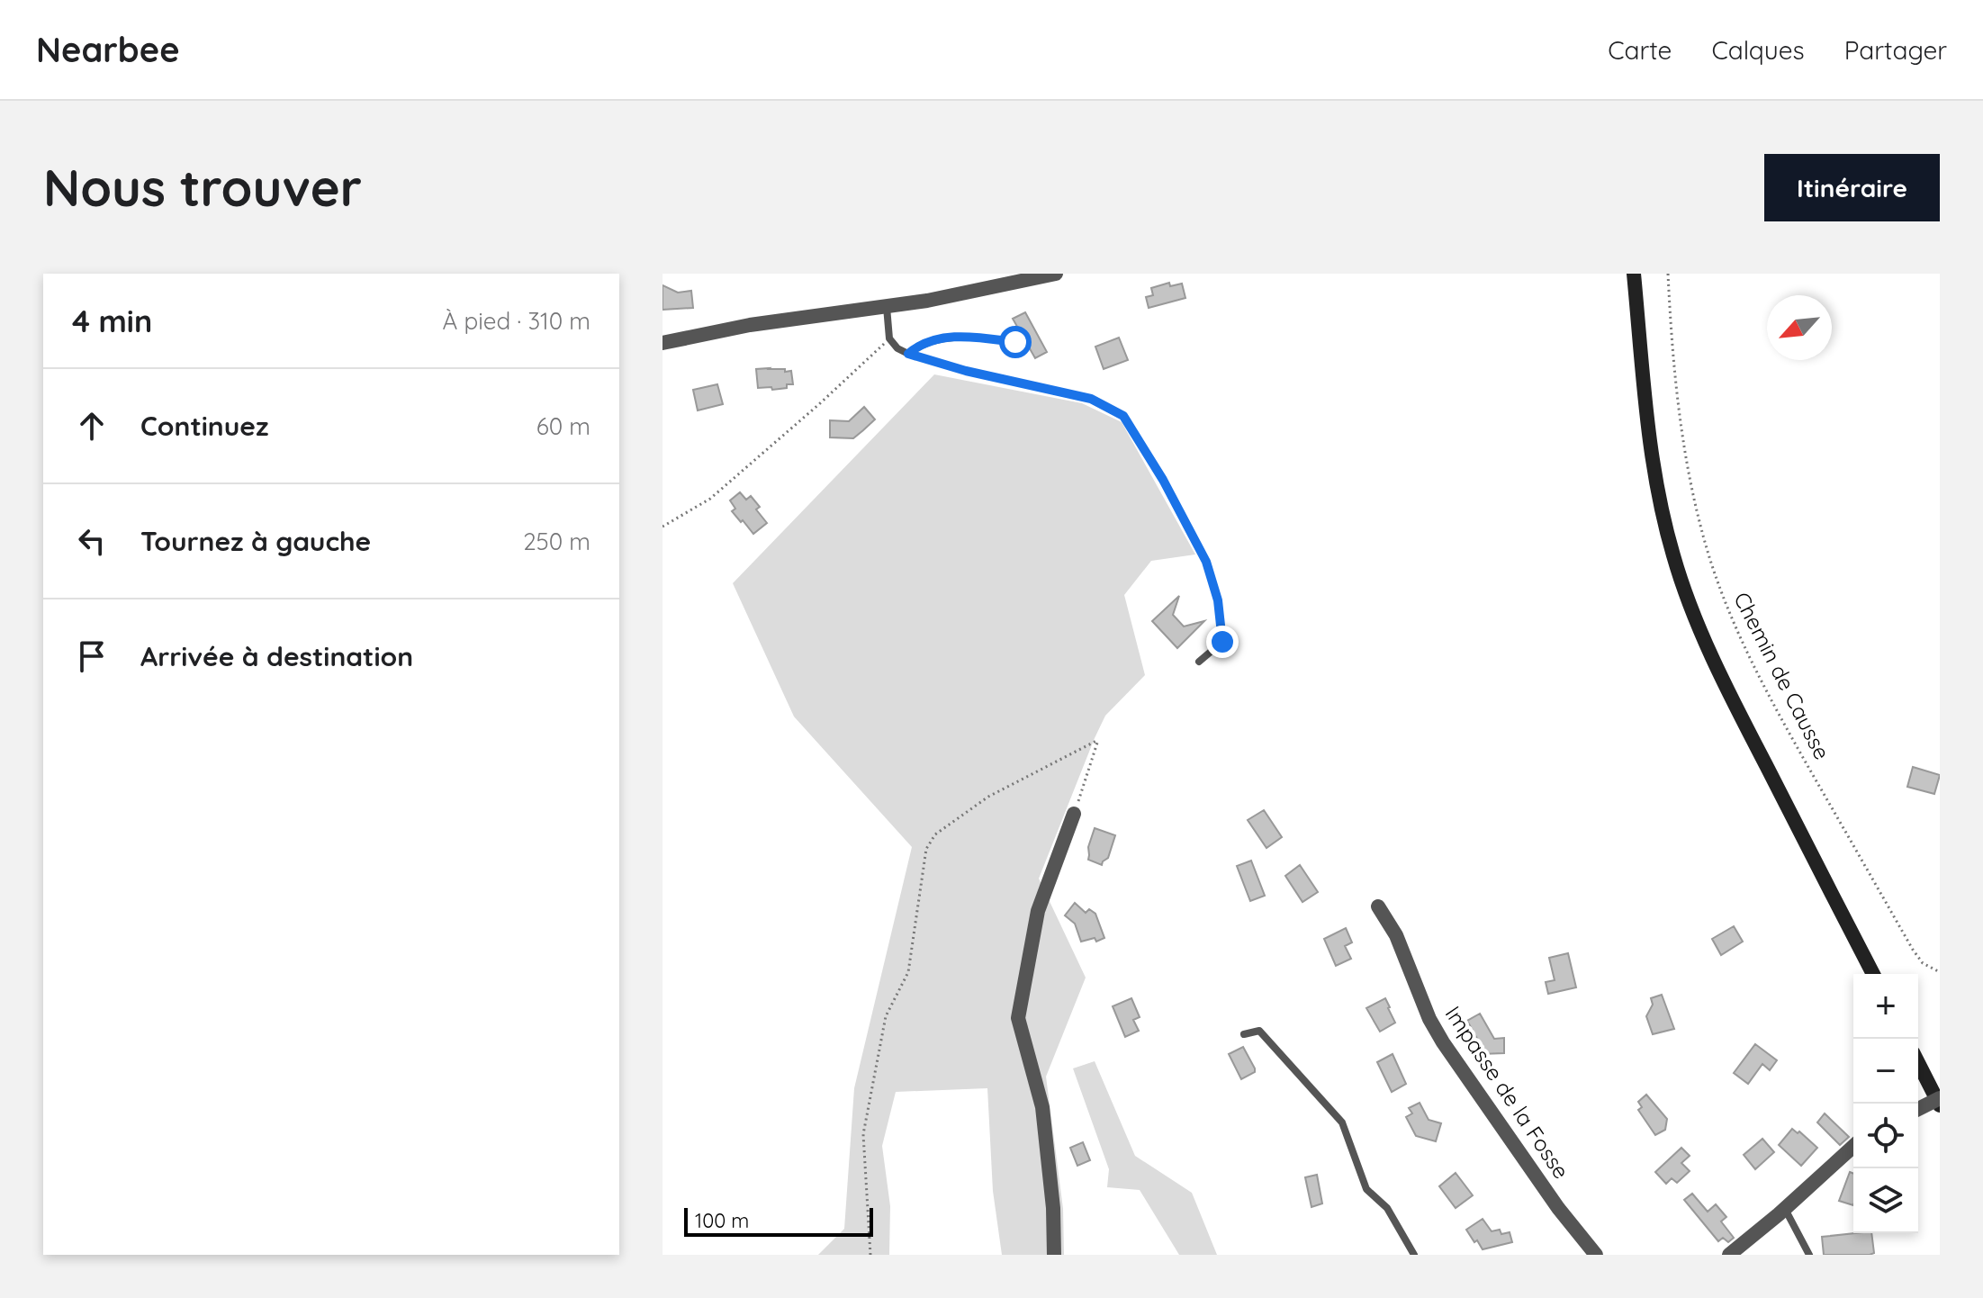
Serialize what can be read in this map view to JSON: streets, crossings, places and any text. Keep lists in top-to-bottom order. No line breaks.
{"streets":{"street":["Impasse de la Fosse"],"path":["Chemin de Causse"]},"scale_bar":"100 m","north":"bottom left","page":{"header":"Nearbee","nav":["Carte","Calques","Partager"],"buttons":"Itinéraire","title":"Nous trouver","heading":["4 min","À pied · 310 m"],"list":[["Continuez","60 m"],["Tournez à gauche","250 m"],"Arrivée à destination"],"map_buttons":["+","−"],"scale":"100 m"}}
